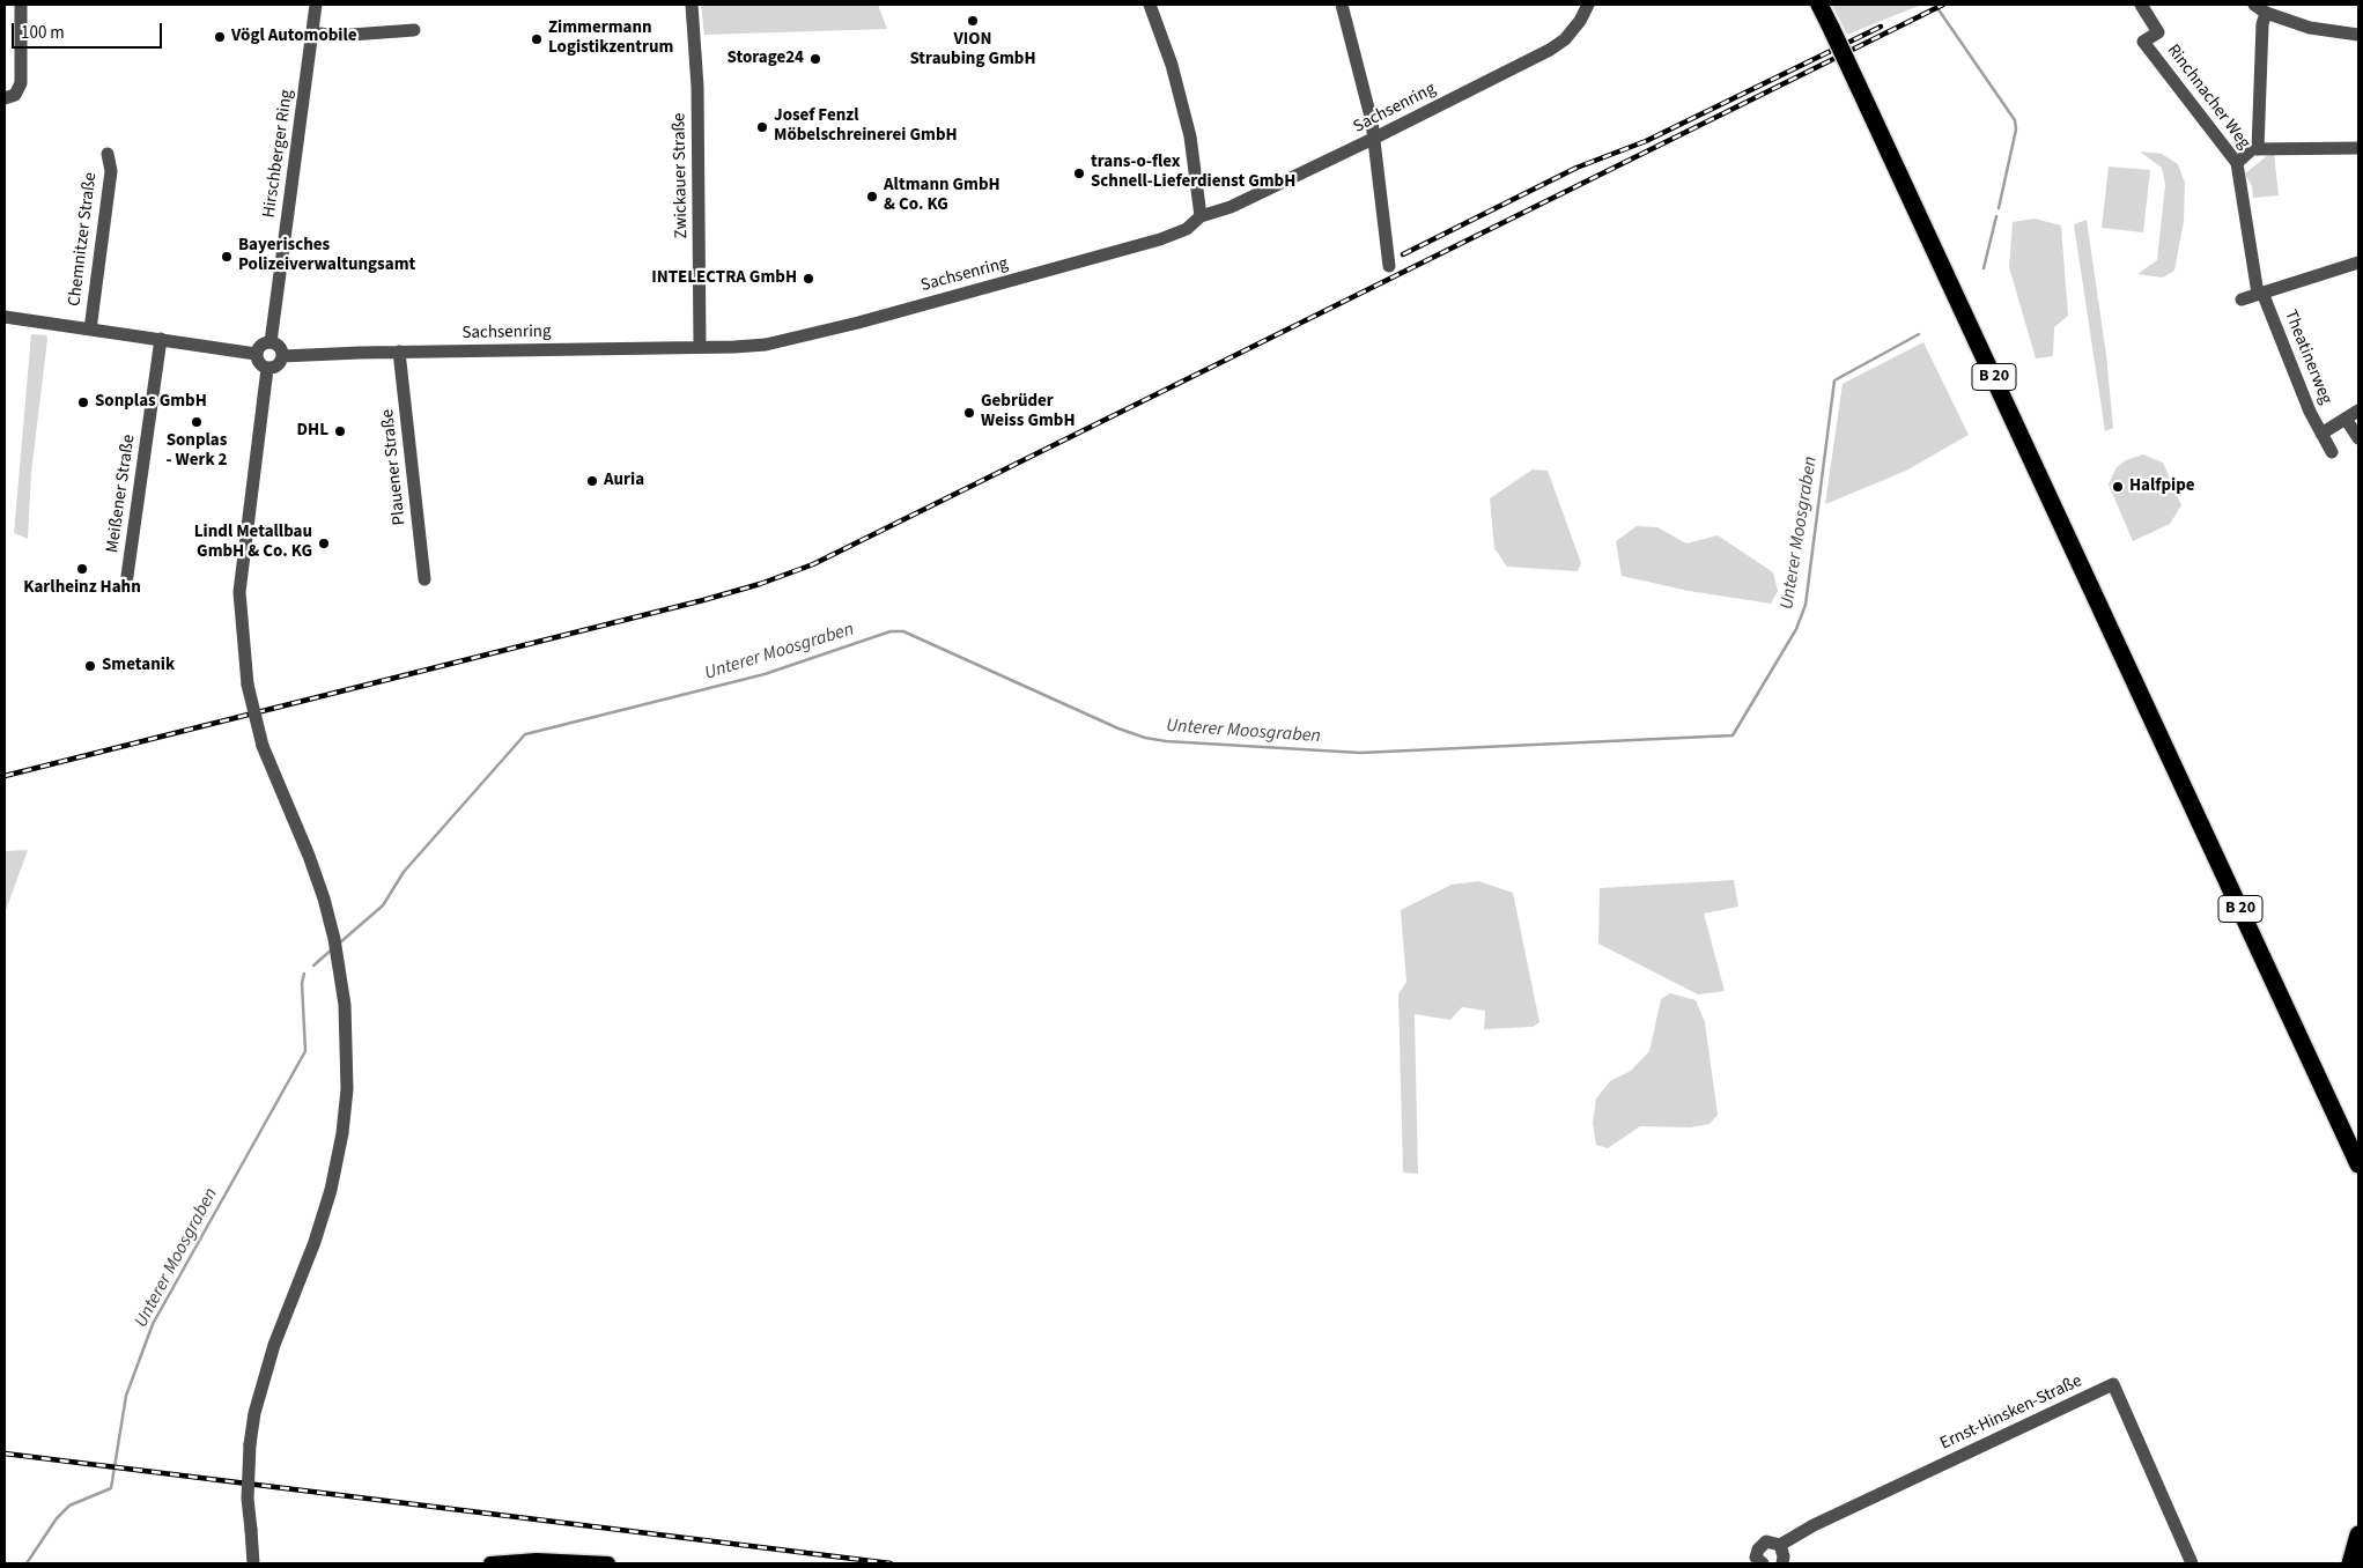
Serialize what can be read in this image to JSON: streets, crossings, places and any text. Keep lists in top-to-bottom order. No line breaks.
{"streets":{"highway":["B 20"],"street":["Rinchnacher Weg","Sachsenring","Hirschberger Ring","Zwickauer Straße","Chemnitzer Straße","Theatinerweg","Plauener Straße","Meißener Straße","Ernst-Hinsken-Straße"]},"crossings":[["Rinchnacher Weg","Theatinerweg"],["Sachsenring","Hirschberger Ring"],["Sachsenring","Zwickauer Straße"],["Sachsenring","Plauener Straße"]],"water":["Unterer Moosgraben"],"places":["VION Straubing GmbH","Vögl Automobile","Zimmermann Logistikzentrum","Storage24","Josef Fenzl Möbelschreinerei GmbH","trans-o-flex Schnell-Lieferdienst GmbH","Altmann GmbH & Co. KG","Bayerisches Polizeiverwaltungsamt","INTELECTRA GmbH","Sonplas GmbH","Gebrüder Weiss GmbH","Sonplas - Werk 2","DHL","Auria","Halfpipe","Lindl Metallbau GmbH & Co. KG","Karlheinz Hahn","Smetanik"],"scale_bar":"100 m"}
